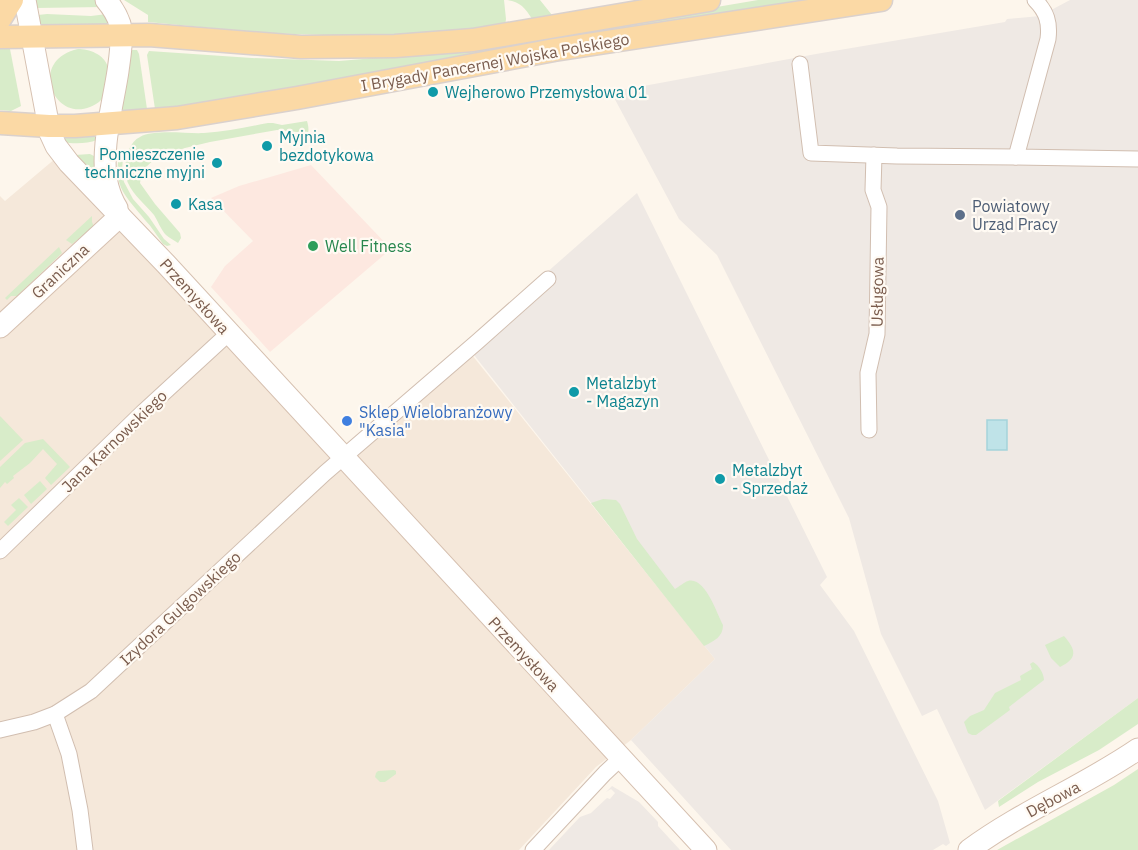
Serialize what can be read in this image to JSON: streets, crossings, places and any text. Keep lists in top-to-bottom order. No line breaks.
{"streets":{"main road":["I Brygady Pancernej Wojska Polskiego"],"street":["Graniczna","Usługowa","Przemysłowa","Jana Karnowskiego","Izydora Gulgowskiego","Dębowa"]},"crossings":[["I Brygady Pancernej Wojska Polskiego","Przemysłowa"],["Graniczna","Przemysłowa"],["Przemysłowa","Jana Karnowskiego"],["Przemysłowa","Izydora Gulgowskiego"]],"places":["Wejherowo Przemysłowa 01","Myjnia bezdotykowa","Pomieszczenie techniczne myjni","Kasa","Powiatowy Urząd Pracy","Well Fitness","Metalzbyt - Magazyn","Sklep Wielobranżowy \"Kasia\"","Metalzbyt - Sprzedaż"]}
